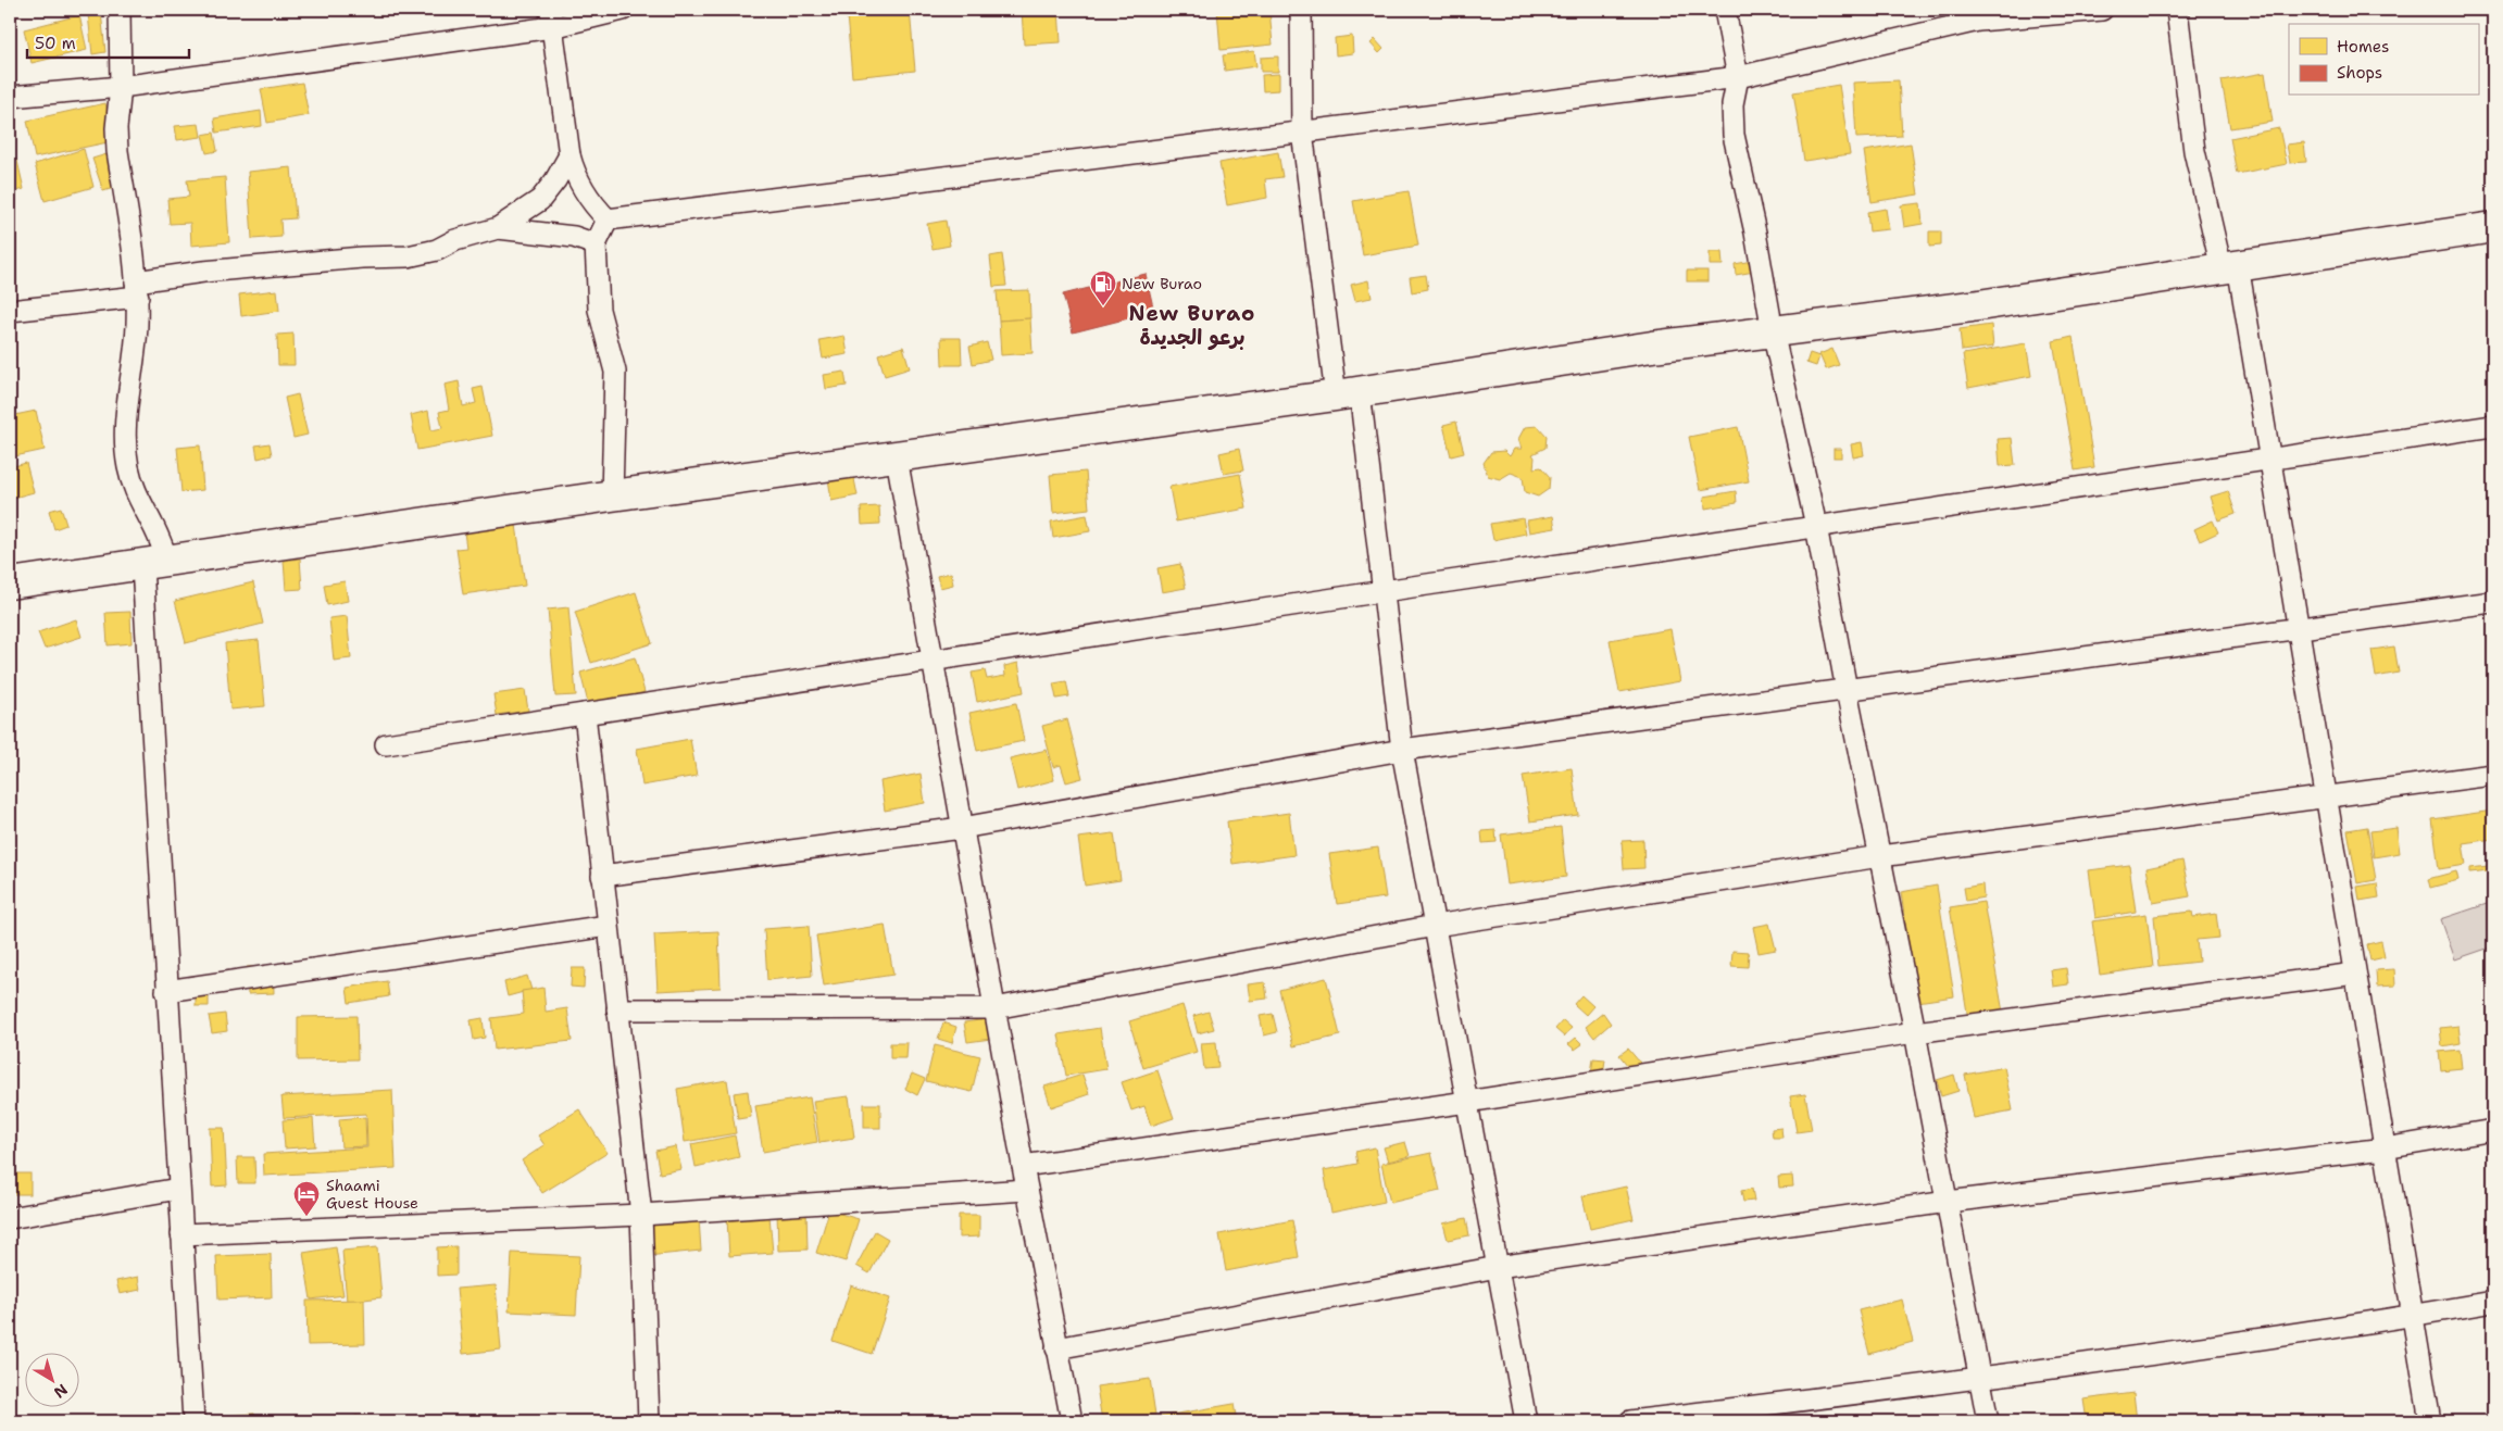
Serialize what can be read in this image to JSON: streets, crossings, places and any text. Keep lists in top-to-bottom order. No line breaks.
{"districts":["New Burao برعو الجديدة"],"places":{"fuel station":["New Burao"],"hotel":["Shaami Guest House"]},"legend":["Homes","Shops"],"scale_bar":"50 m","north":"bottom right"}
